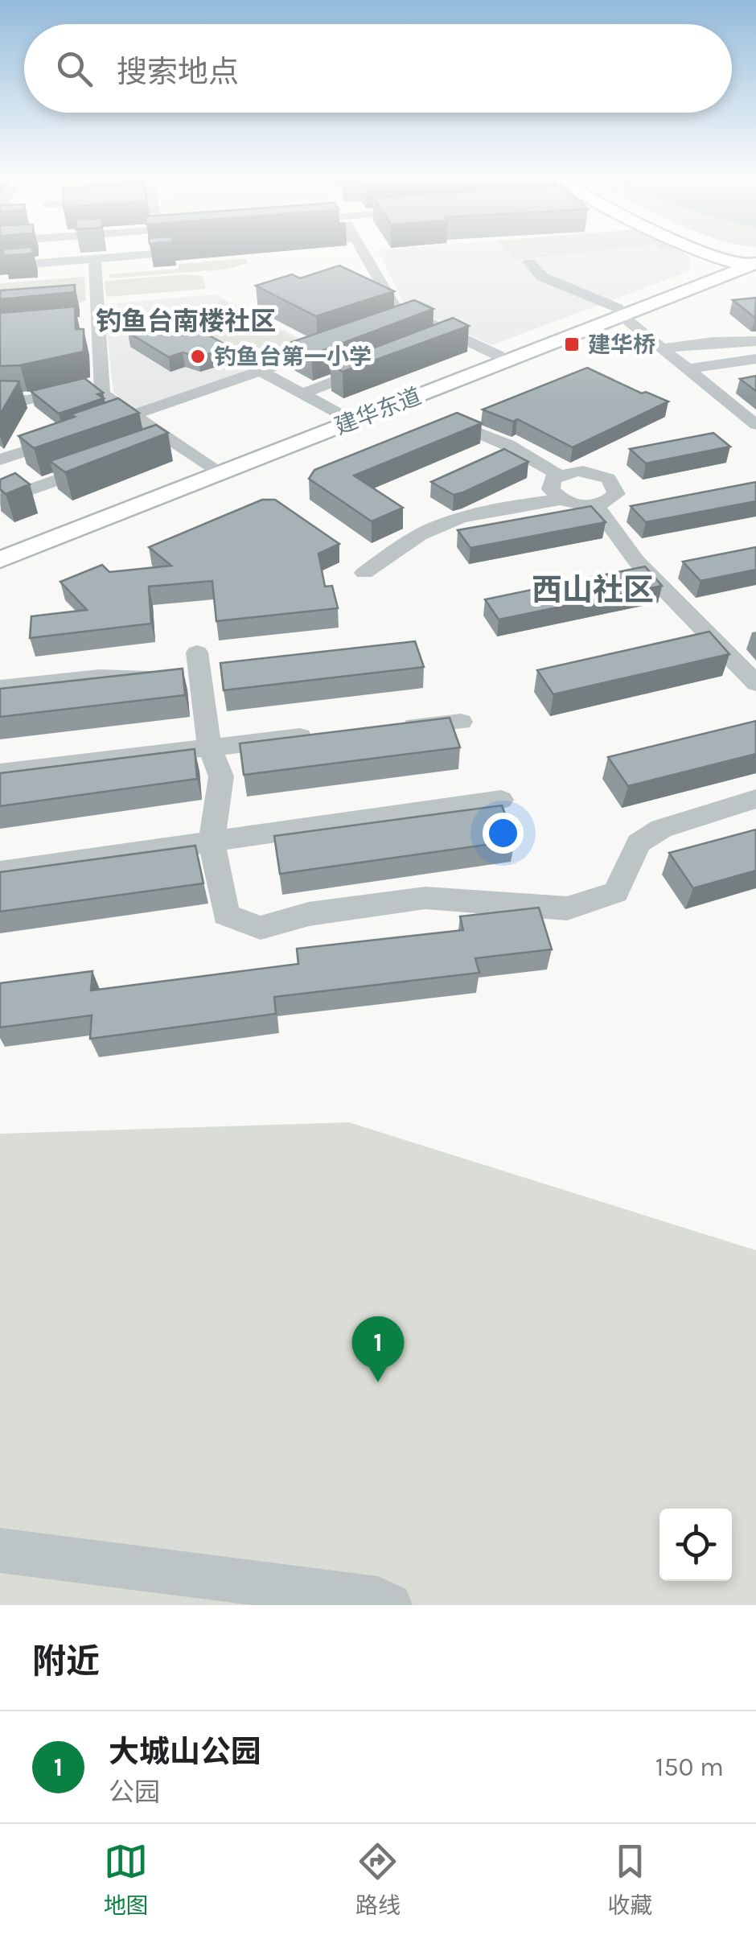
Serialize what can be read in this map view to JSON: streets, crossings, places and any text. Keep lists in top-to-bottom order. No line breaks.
{"streets":{"main road":["建华东道"]},"districts":["钓鱼台南楼社区","西山社区"],"places":{"transit":["建华桥"],"other":["钓鱼台第一小学"]},"page":{"search":"搜索地点","pins":"1","heading":"附近","list":[{"mark":"1","name":"大城山公园","note":"公园","value":"150 m"}],"nav":["地图","路线","收藏"]}}
